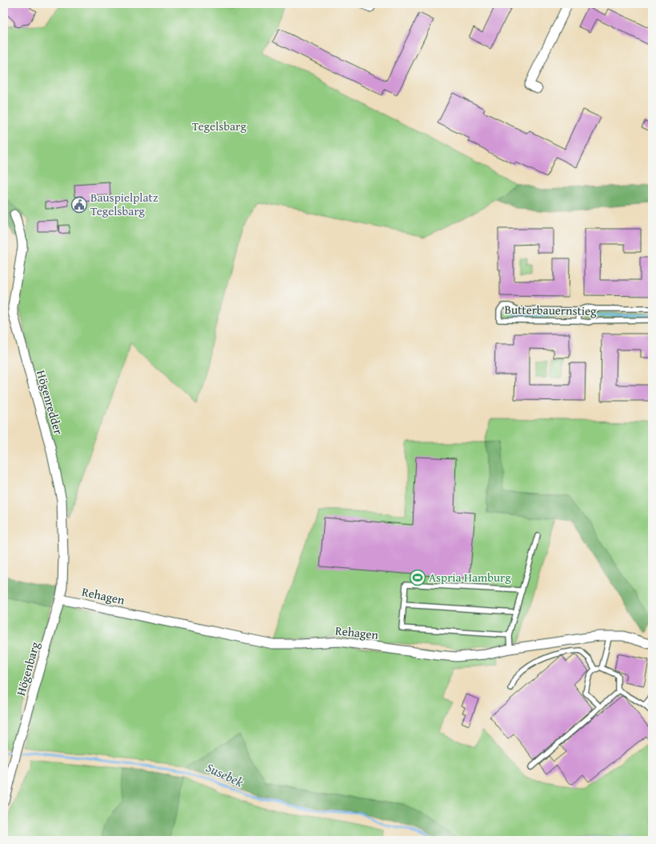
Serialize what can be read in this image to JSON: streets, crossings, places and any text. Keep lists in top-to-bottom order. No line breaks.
{"streets":{"street":["Högenredder","Rehagen","Högenbarg"],"lane":["Butterbauernstieg"]},"crossings":[["Högenredder","Rehagen"],["Högenredder","Högenbarg"],["Rehagen","Högenbarg"]],"water":["Susebek"],"parks":["Tegelsbarg"],"places":{"public building":["Bauspielplatz Tegelsbarg"],"sports":["Aspria Hamburg"]}}
